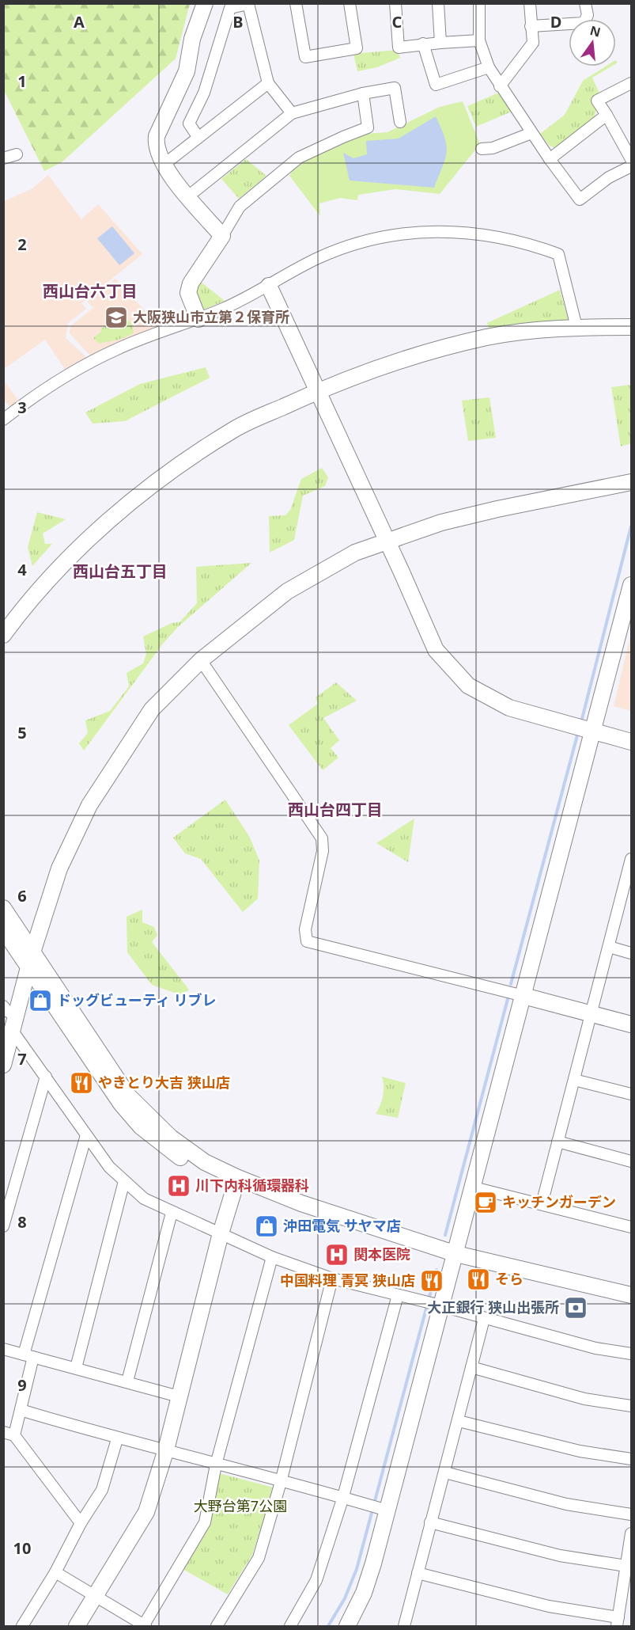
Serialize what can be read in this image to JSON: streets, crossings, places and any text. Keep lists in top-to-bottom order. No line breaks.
{"districts":["西山台六丁目","西山台五丁目","西山台四丁目"],"parks":["大野台第7公園"],"places":{"school or university":["大阪狭山市立第２保育所"],"shop":["ドッグビューティ リブレ","沖田電気 サヤマ店"],"restaurant":["やきとり大吉 狭山店","そら","中国料理 青冥 狭山店"],"hospital":["川下内科循環器科","関本医院"],"cafe":["キッチンガーデン"],"bank":["大正銀行 狭山出張所"]},"north":"top","grid":{"columns":["A","B","C","D"],"rows":["1","2","3","4","5","6","7","8","9","10"]}}
